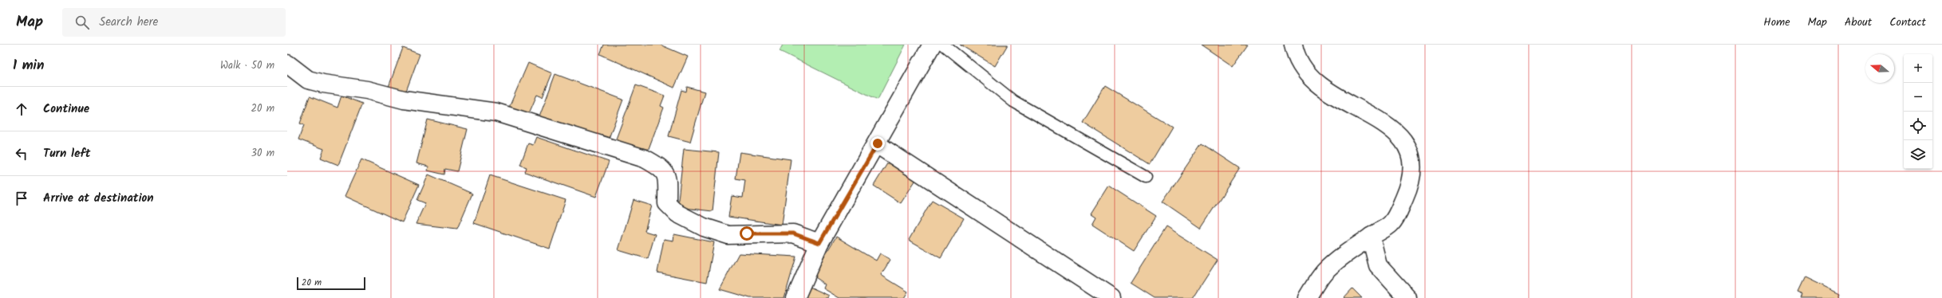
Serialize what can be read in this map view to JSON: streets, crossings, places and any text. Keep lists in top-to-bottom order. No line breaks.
{"scale_bar":"20 m","north":"left","page":{"header":"Map","search":"Search here","nav":["Home","Map","About","Contact"],"heading":["1 min","Walk · 50 m"],"map_buttons":["+","−"],"list":[["Continue","20 m"],["Turn left","30 m"],"Arrive at destination"],"scale":"20 m"}}
